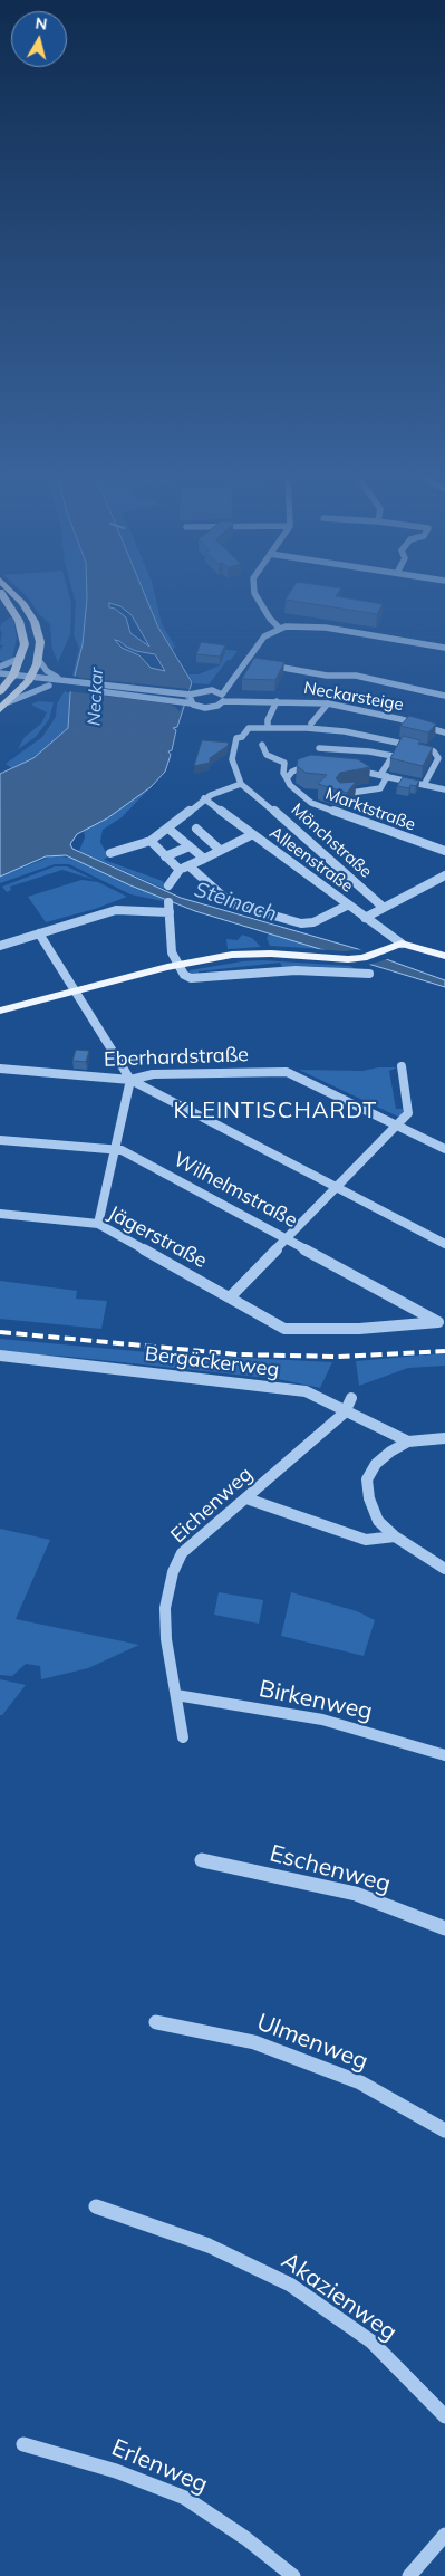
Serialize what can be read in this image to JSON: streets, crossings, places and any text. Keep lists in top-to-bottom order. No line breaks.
{"streets":{"street":["Neckarsteige","Marktstraße","Mönchstraße","Alleenstraße","Eberhardstraße","Wilhelmstraße","Jägerstraße","Bergäckerweg","Eichenweg","Birkenweg","Eschenweg","Ulmenweg","Akazienweg","Erlenweg"]},"crossings":[["Wilhelmstraße","Jägerstraße"],["Bergäckerweg","Eichenweg"],["Eichenweg","Birkenweg"]],"districts":["KLEINTISCHARDT"],"water":["Neckar","Steinach"],"north":"top"}
